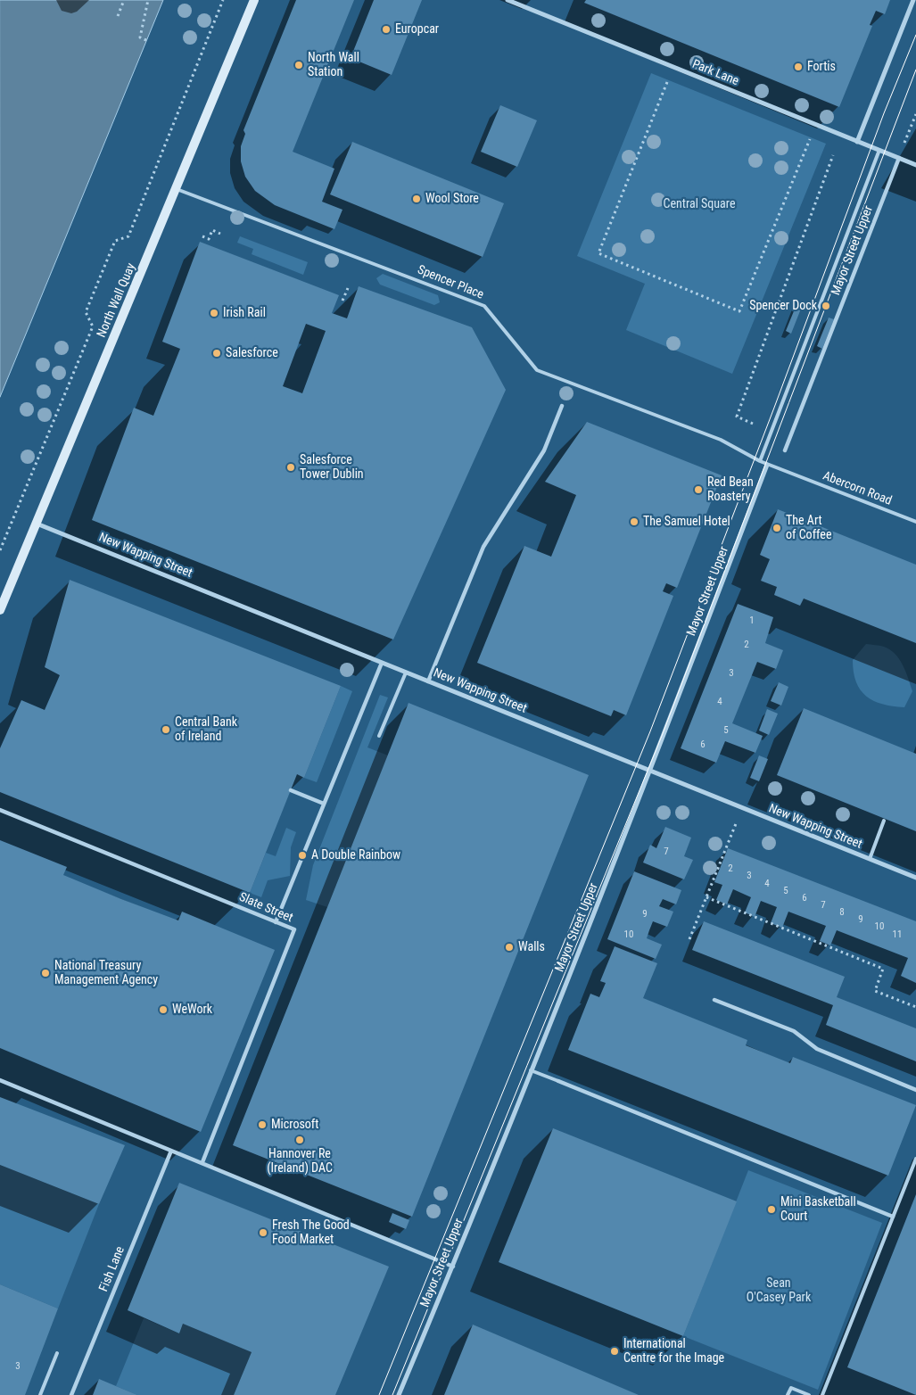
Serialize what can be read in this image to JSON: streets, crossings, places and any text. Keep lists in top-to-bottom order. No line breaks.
{"streets":{"main road":["North Wall Quay"],"street":["Park Lane","Mayor Street Upper","New Wapping Street","Slate Street","Fish Lane"],"lane":["Spencer Place","Abercorn Road"]},"crossings":[["Park Lane","Mayor Street Upper"],["Mayor Street Upper","Spencer Place"],["Mayor Street Upper","Abercorn Road"],["Mayor Street Upper","New Wapping Street"],["Spencer Place","North Wall Quay"],["Spencer Place","Abercorn Road"],["North Wall Quay","New Wapping Street"]],"parks":["Central Square","Sean O'Casey Park"],"places":["Europcar","North Wall Station","Fortis","Wool Store","Spencer Dock","Irish Rail","Salesforce","Salesforce Tower Dublin","Red Bean Roastery","The Samuel Hotel","The Art of Coffee","Central Bank of Ireland","A Double Rainbow","Walls","National Treasury Management Agency","WeWork","Microsoft","Hannover Re (Ireland) DAC","Mini Basketball Court","Fresh The Good Food Market","International Centre for the Image"],"house_numbers":["1","2","3","4","5","6","7","2","3","4","5","6","7","8","9","9","10","10","11","3"]}
